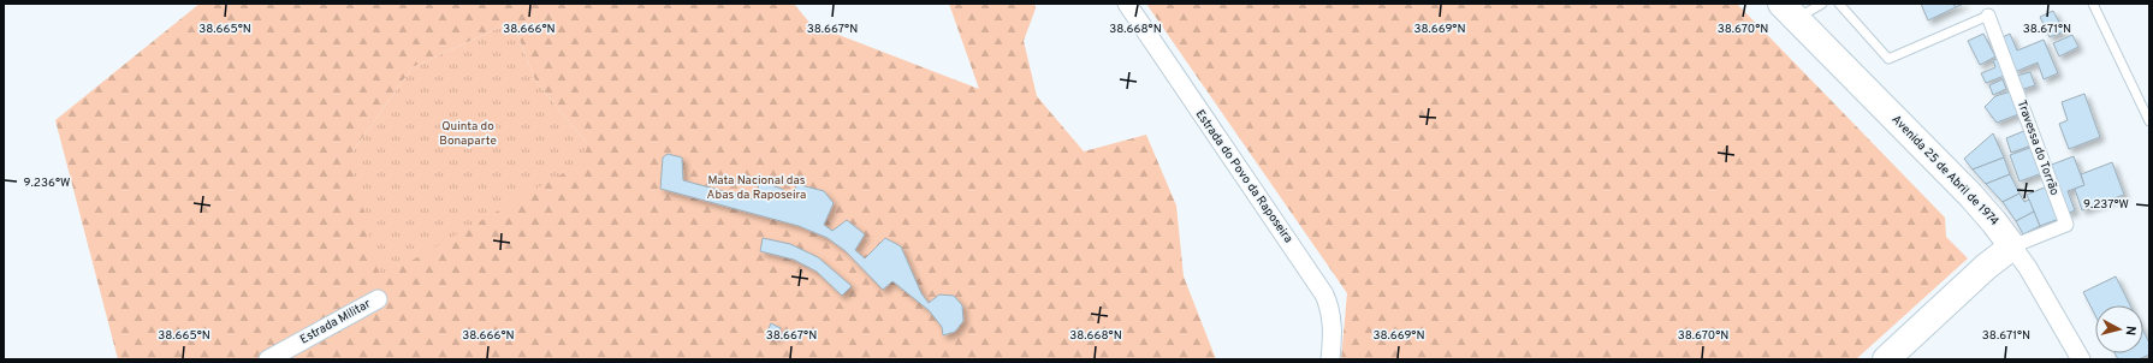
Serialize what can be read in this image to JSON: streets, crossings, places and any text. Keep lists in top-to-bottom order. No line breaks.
{"streets":{"main road":["Avenida 25 de Abril de 1974"],"street":["Travessa do Torrão","Estrada do Povo da Raposeira","Estrada Militar"]},"crossings":[["Travessa do Torrão","Avenida 25 de Abril de 1974"]],"parks":["Quinta do Bonaparte","Mata Nacional das Abas da Raposeira"],"north":"right","coordinates":["38.665°N","38.666°N","38.667°N","38.668°N","38.669°N","38.670°N","38.671°N","9.236°W","9.237°W"]}
